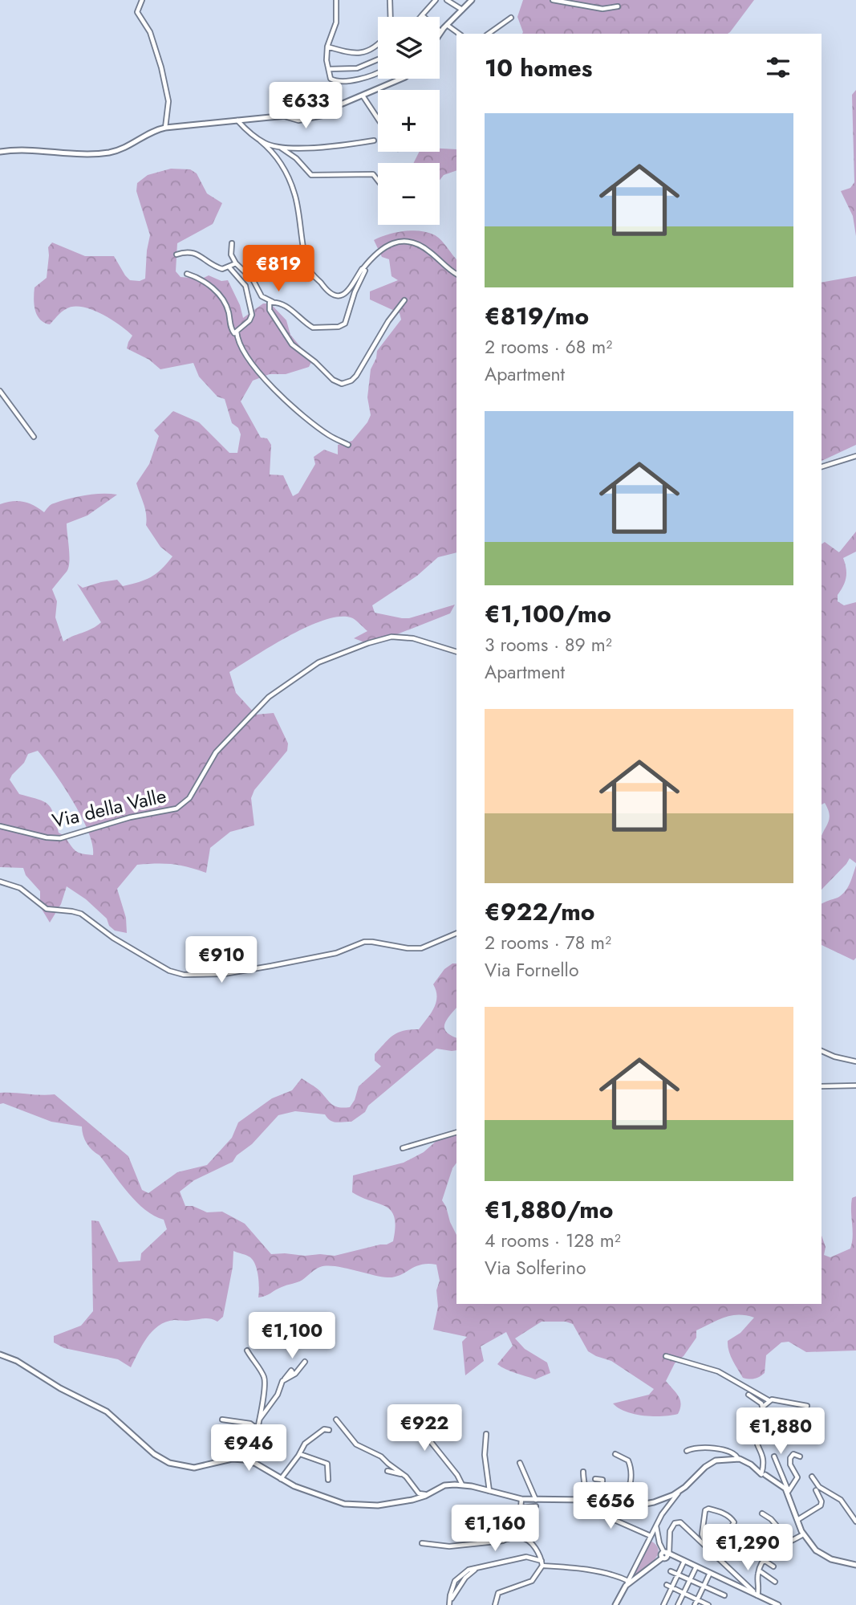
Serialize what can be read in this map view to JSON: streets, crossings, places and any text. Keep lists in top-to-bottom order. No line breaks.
{"streets":{"street":["Via della Valle"]},"page":{"map_buttons":["+","−"],"heading":"10 homes","price":["€633","€819","€910","€1,100","€922","€1,880","€946","€656","€1,160","€1,290"],"list":[{"name":"€819/mo","note":"2 rooms · 68 m² · Apartment"},{"name":"€1,100/mo","note":"3 rooms · 89 m² · Apartment"},{"name":"€922/mo","note":"2 rooms · 78 m² · Via Fornello"},{"name":"€1,880/mo","note":"4 rooms · 128 m² · Via Solferino"}]}}
